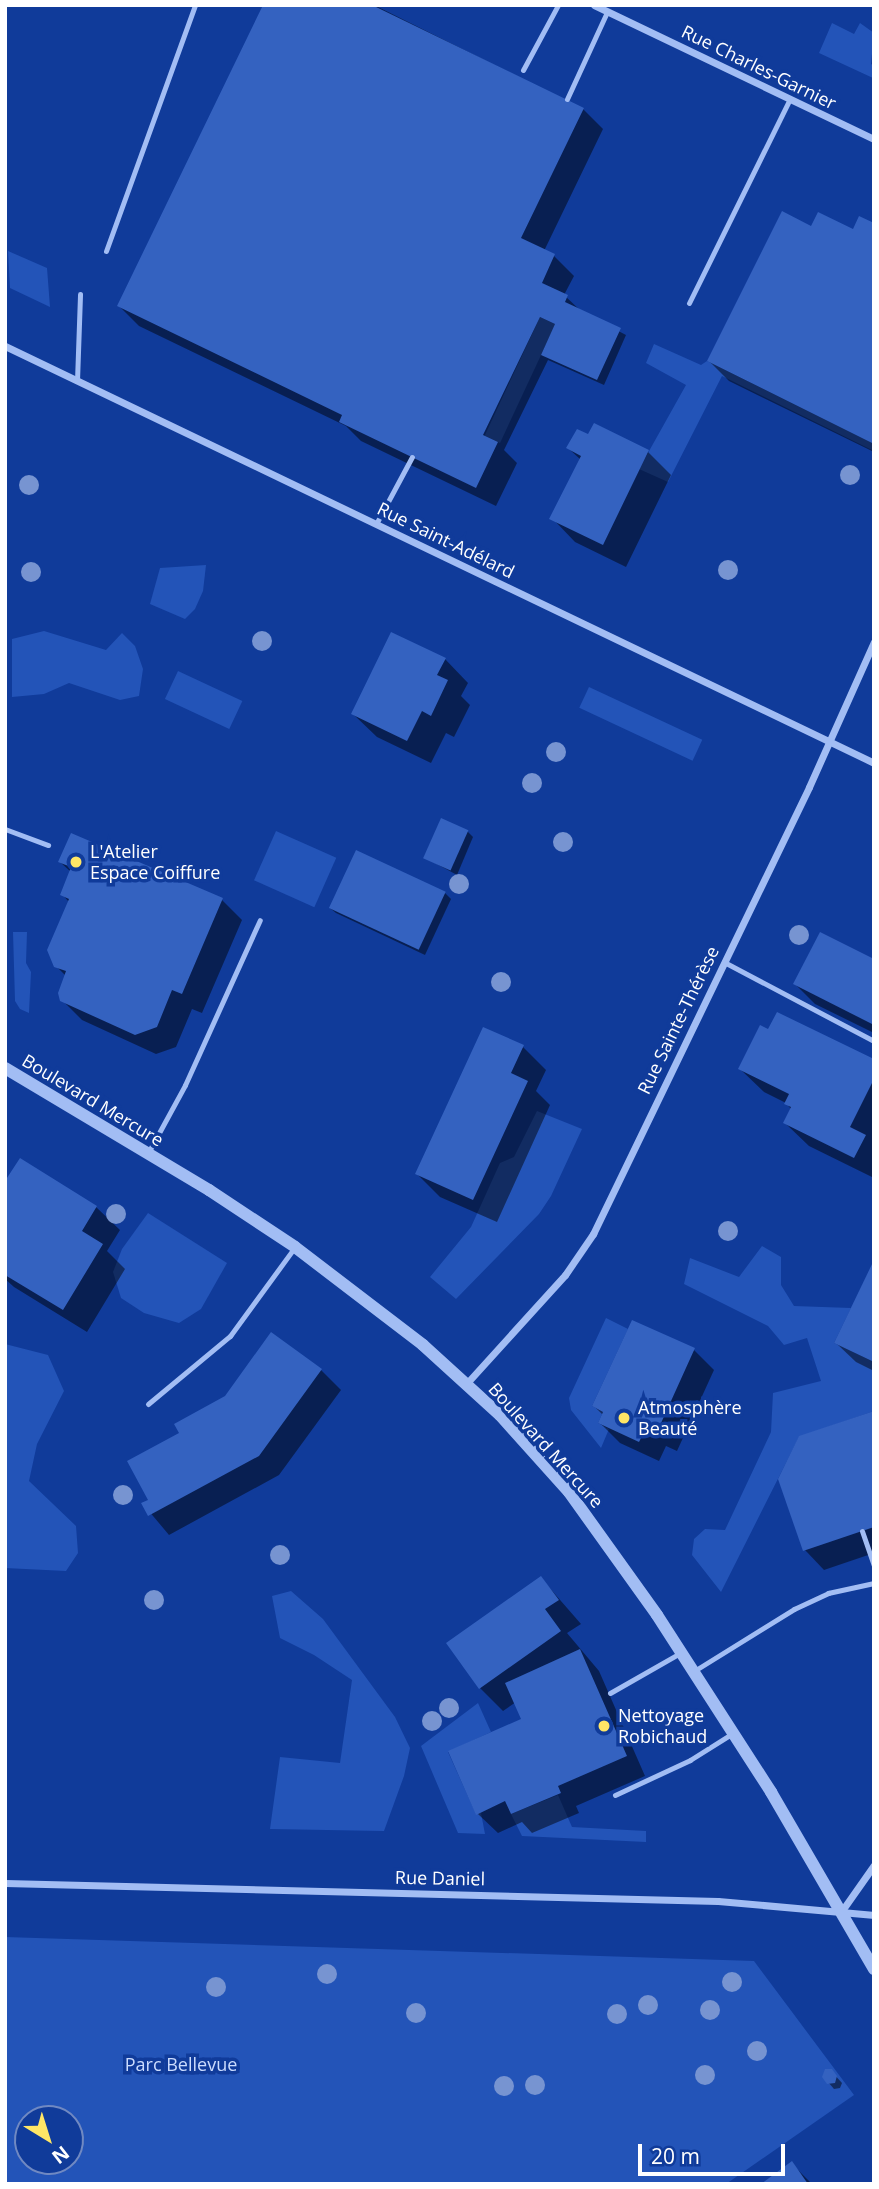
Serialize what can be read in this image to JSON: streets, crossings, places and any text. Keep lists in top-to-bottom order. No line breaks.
{"streets":{"street":["Rue Charles-Garnier","Rue Saint-Adélard","Rue Sainte-Thérèse","Boulevard Mercure","Rue Daniel"]},"crossings":[["Rue Saint-Adélard","Rue Sainte-Thérèse"],["Rue Sainte-Thérèse","Boulevard Mercure"],["Boulevard Mercure","Rue Daniel"]],"parks":["Parc Bellevue"],"places":["L'Atelier Espace Coiffure","Atmosphère Beauté","Nettoyage Robichaud"],"scale_bar":"20 m","north":"bottom right"}
